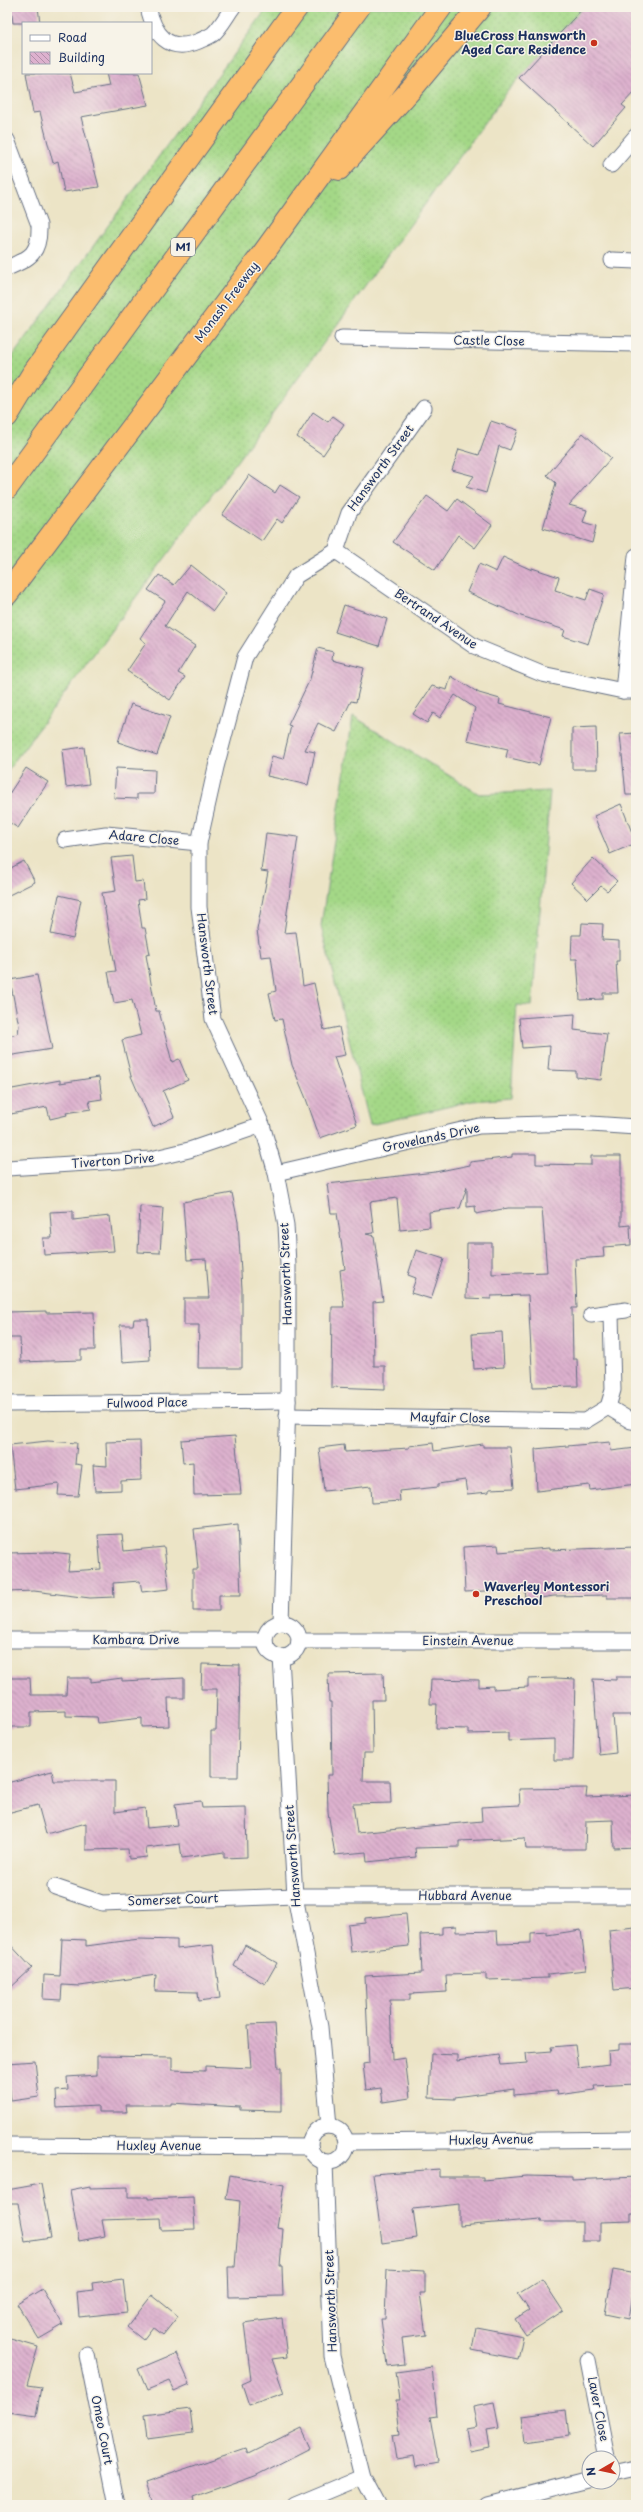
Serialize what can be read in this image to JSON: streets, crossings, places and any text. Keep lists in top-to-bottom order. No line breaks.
{"streets":{"highway":["M1","Monash Freeway"],"street":["Castle Close","Hansworth Street","Bertrand Avenue","Adare Close","Grovelands Drive","Tiverton Drive","Fulwood Place","Mayfair Close","Kambara Drive","Einstein Avenue","Hubbard Avenue","Somerset Court","Huxley Avenue","Laver Close","Omeo Court"]},"crossings":[["Hansworth Street","Bertrand Avenue"],["Hansworth Street","Adare Close"],["Hansworth Street","Grovelands Drive"],["Hansworth Street","Tiverton Drive"],["Hansworth Street","Fulwood Place"],["Hansworth Street","Mayfair Close"],["Hansworth Street","Kambara Drive"],["Hansworth Street","Einstein Avenue"],["Hansworth Street","Hubbard Avenue"],["Hansworth Street","Somerset Court"],["Hansworth Street","Huxley Avenue"],["Fulwood Place","Mayfair Close"],["Kambara Drive","Einstein Avenue"],["Hubbard Avenue","Somerset Court"]],"places":["BlueCross Hansworth Aged Care Residence","Waverley Montessori Preschool"],"legend":["Road","Building"],"north":"left"}
